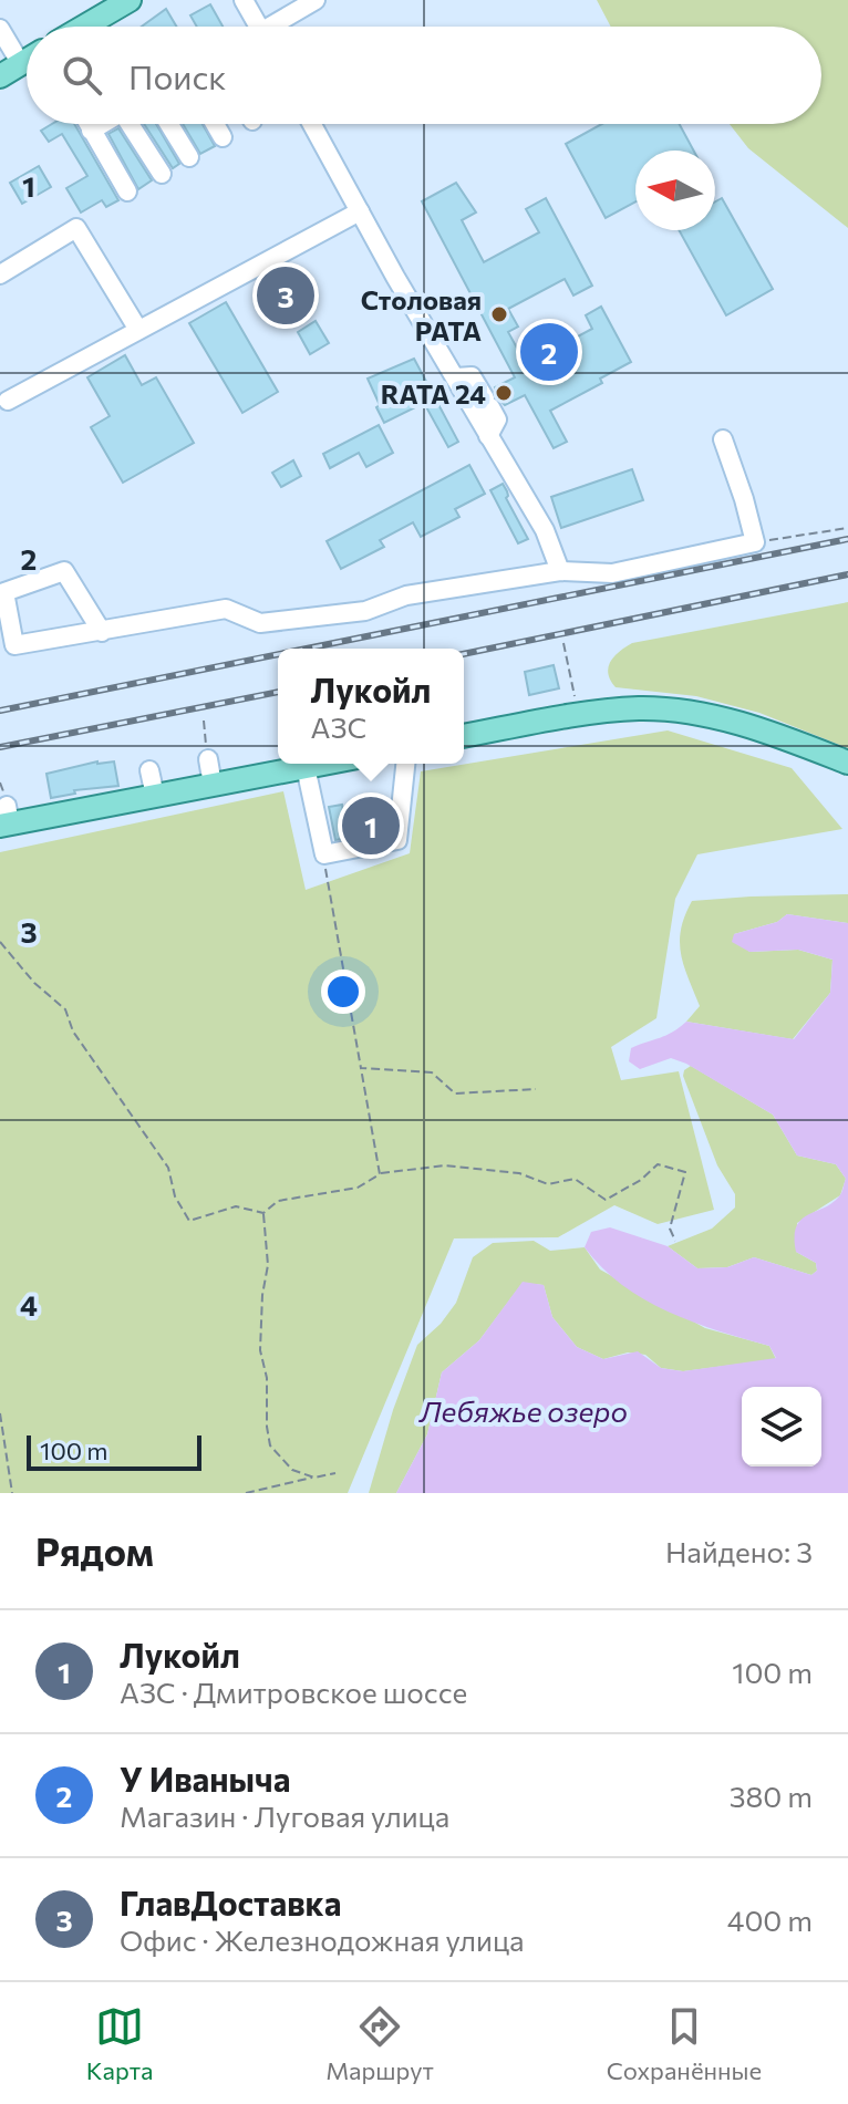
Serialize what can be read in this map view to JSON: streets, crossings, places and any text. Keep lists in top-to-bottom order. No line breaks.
{"water":["Лебяжье озеро"],"places":["Столовая РАТА","RATA 24"],"scale_bar":"100 m","north":"left","page":{"search":"Поиск","pins":["3","2","1"],"popup":["Лукойл","АЗС"],"scale":"100 m","heading":["Рядом","Найдено: 3"],"list":[{"mark":"1","name":"Лукойл","note":"АЗС · Дмитровское шоссе","value":"100 m"},{"mark":"2","name":"У Иваныча","note":"Магазин · Луговая улица","value":"380 m"},{"mark":"3","name":"ГлавДоставка","note":"Офис · Железнодожная улица","value":"400 m"}],"nav":["Карта","Маршрут","Сохранённые"]},"grid":{"rows":["1","2","3","4"]}}
